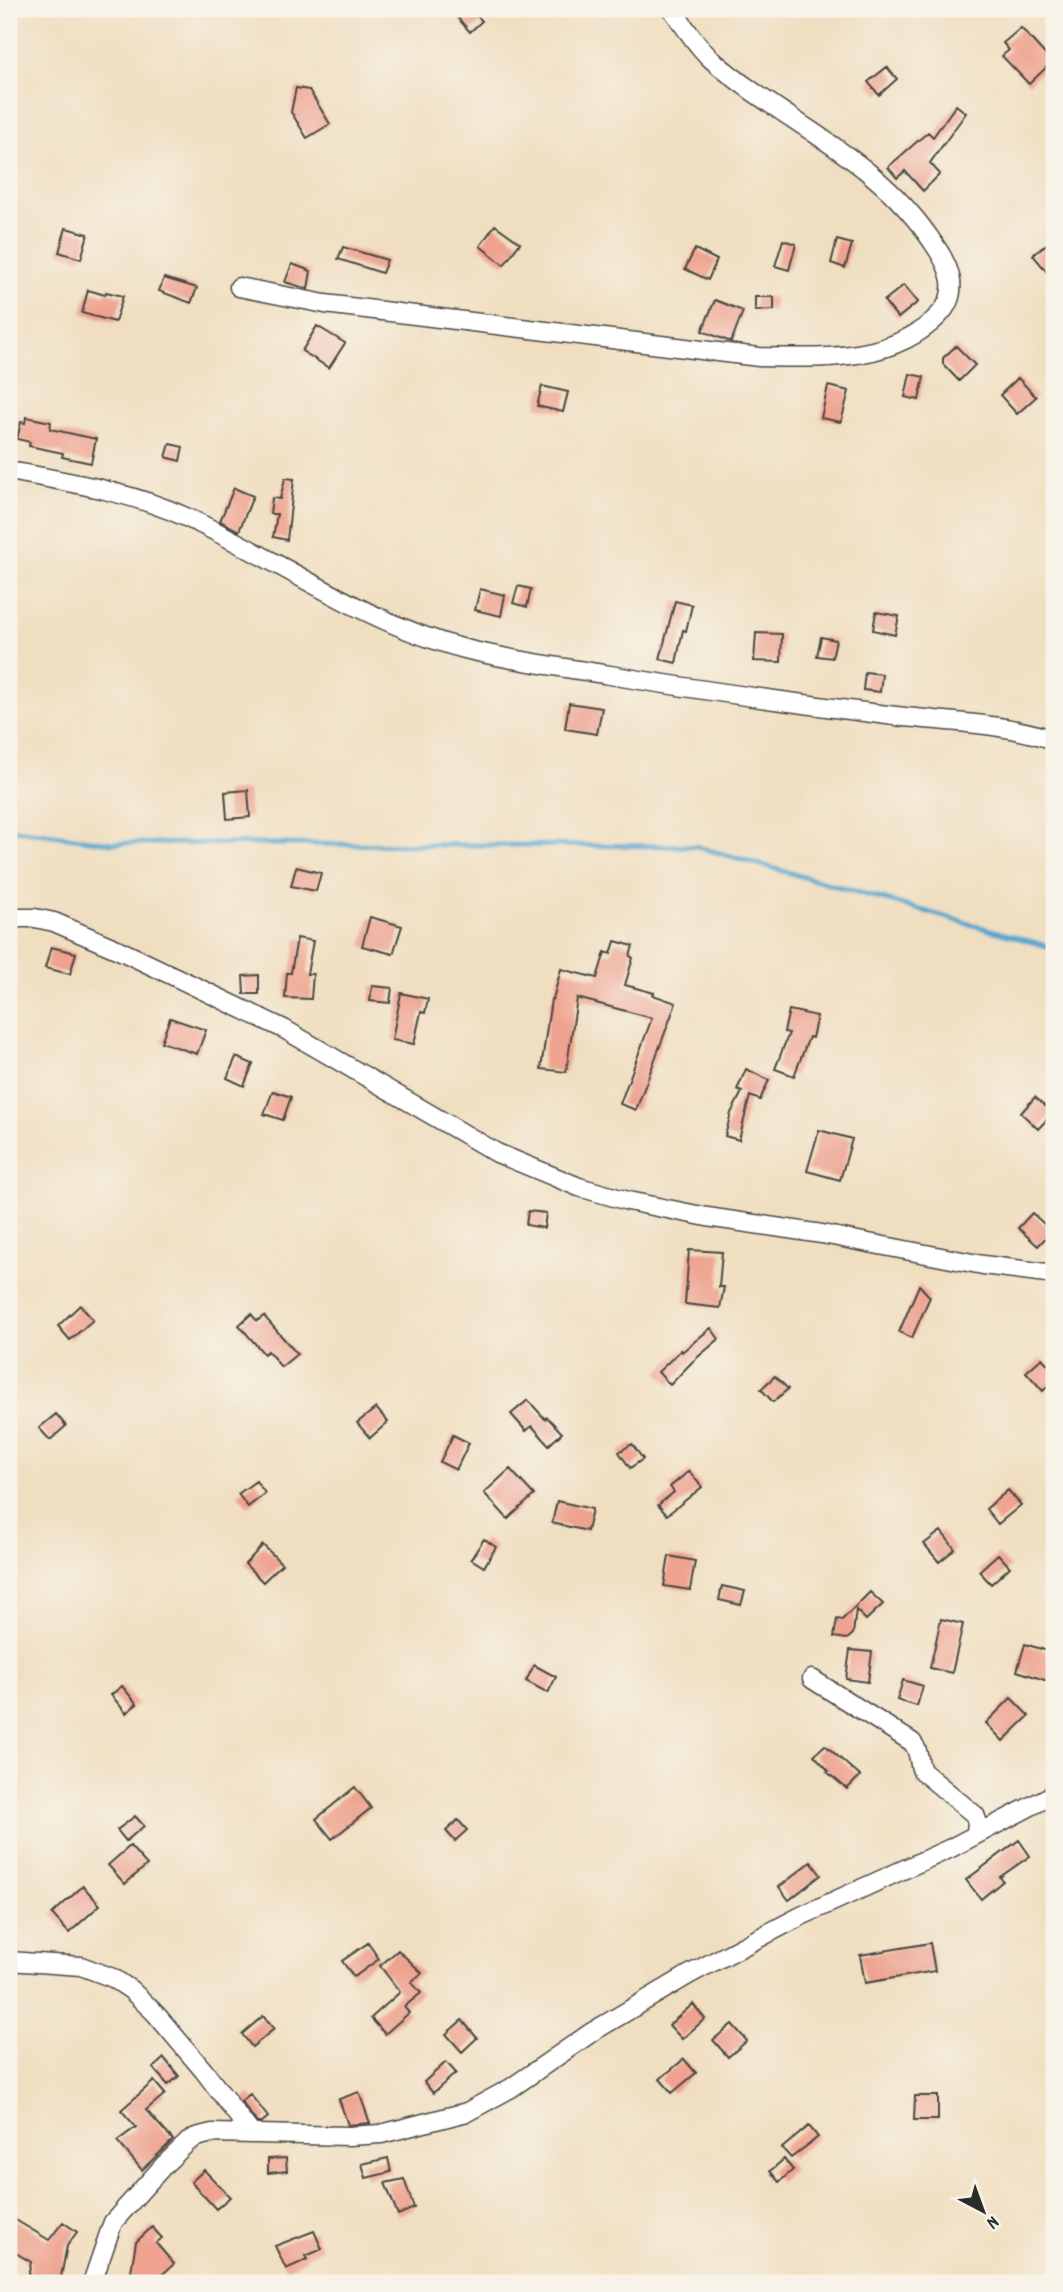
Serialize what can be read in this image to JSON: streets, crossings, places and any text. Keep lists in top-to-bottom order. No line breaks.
{"north":"bottom right"}
